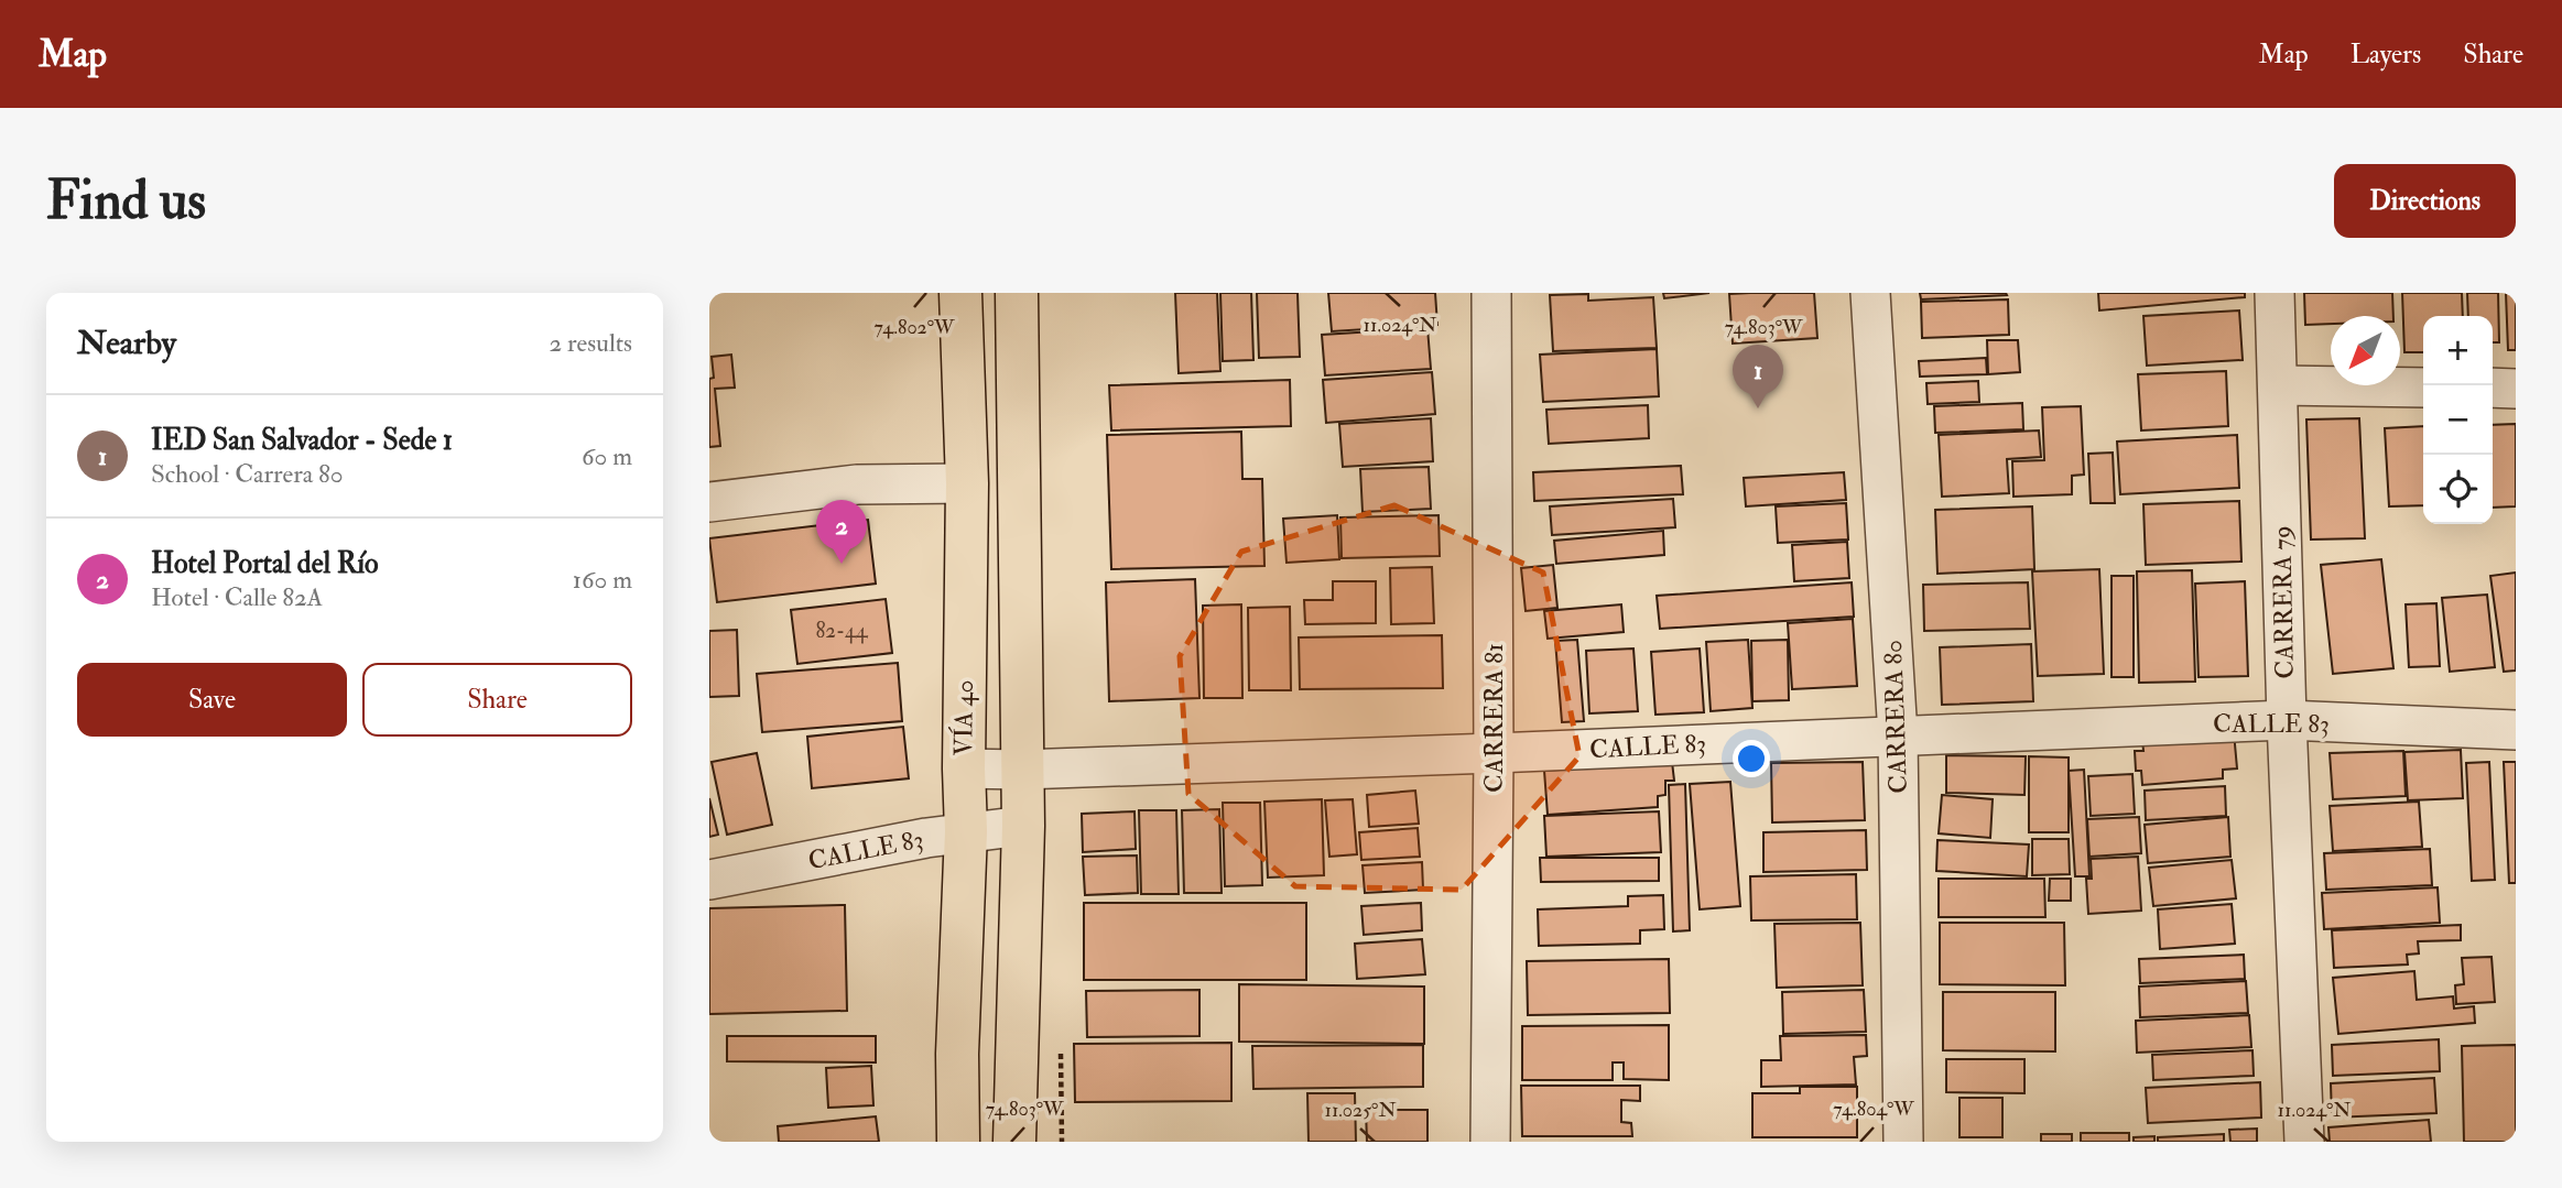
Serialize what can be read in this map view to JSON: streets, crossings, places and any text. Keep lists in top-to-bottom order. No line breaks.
{"streets":{"highway":["VÍA 40"],"street":["CARRERA 79","CARRERA 80","CARRERA 81","CALLE 83"]},"crossings":[["CARRERA 79","CALLE 83"],["CARRERA 80","CALLE 83"],["VÍA 40","CALLE 83"],["CARRERA 81","CALLE 83"]],"house_numbers":["82-44"],"north":"bottom left","page":{"header":"Map","nav":["Map","Layers","Share"],"buttons":["Directions",["Save","Share"]],"title":"Find us","heading":["Nearby","2 results"],"map_buttons":["+","−"],"pins":["1","2"],"list":[{"mark":"1","name":"IED San Salvador - Sede 1","note":"School · Carrera 80","value":"60 m"},{"mark":"2","name":"Hotel Portal del Río","note":"Hotel · Calle 82A","value":"160 m"}]},"coordinates":["11.024°N","74.802°W","74.803°W","74.804°W","11.025°N"]}
